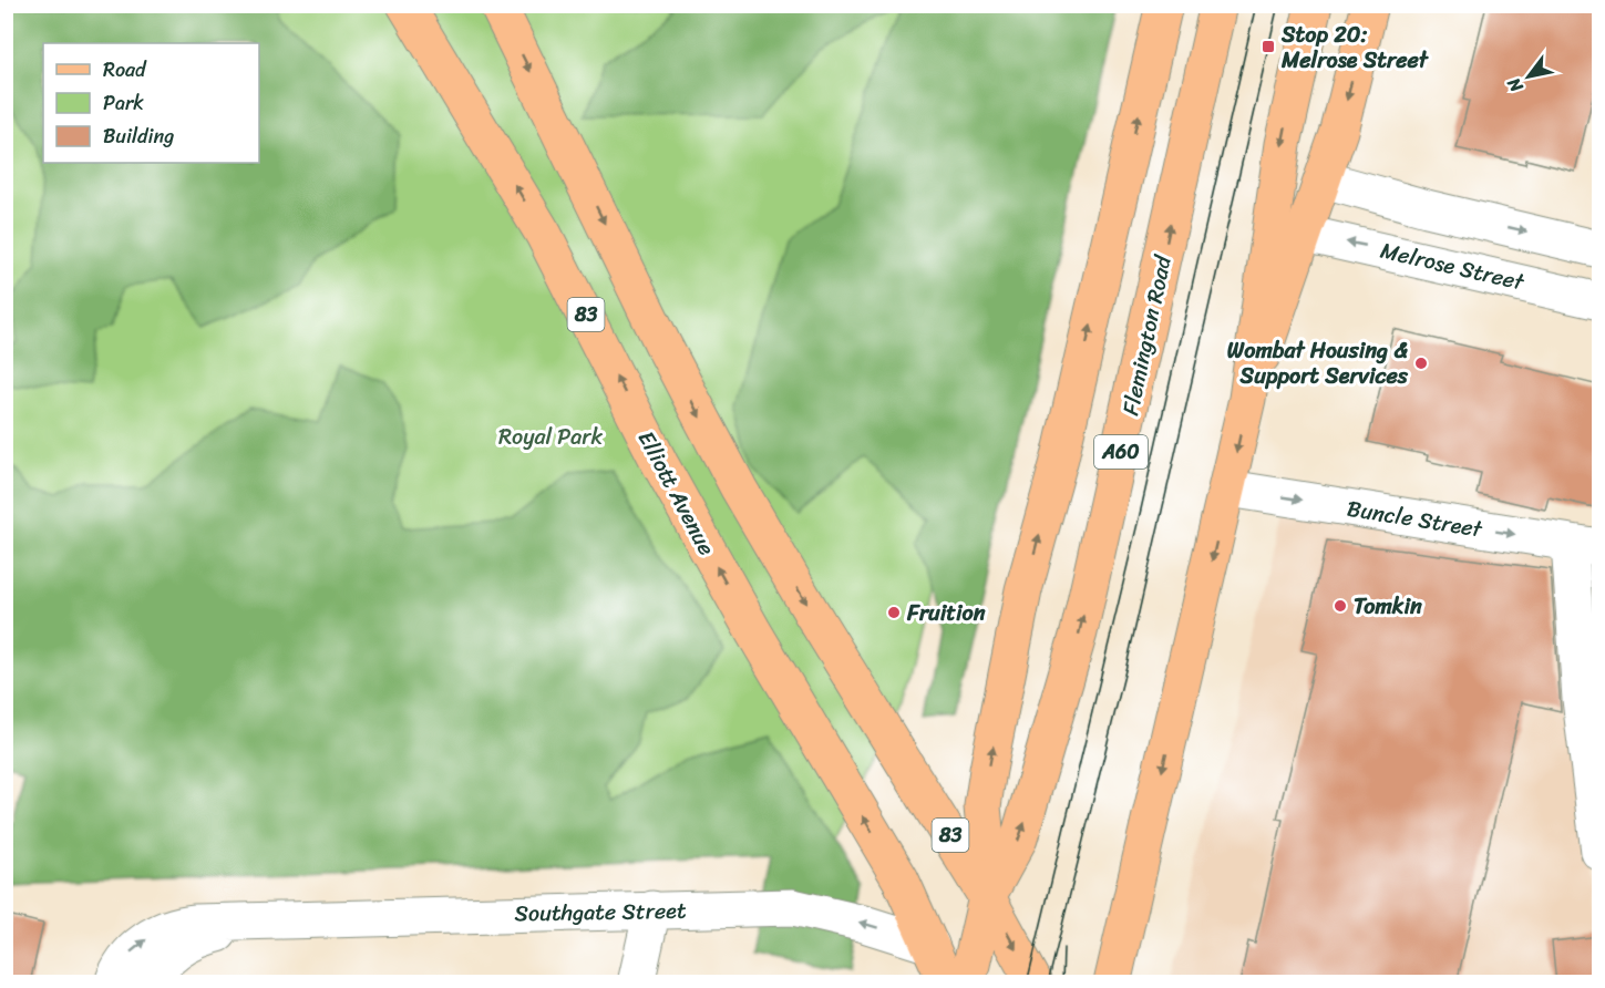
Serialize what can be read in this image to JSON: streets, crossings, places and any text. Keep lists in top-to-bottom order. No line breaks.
{"streets":{"main road":["83","Flemington Road","A60","Elliott Avenue"],"street":["Melrose Street","Buncle Street","Southgate Street"]},"crossings":[["83","Flemington Road"],["Elliott Avenue","Southgate Street"]],"one_way":["Southgate Street"],"parks":["Royal Park"],"places":{"transit":["Stop 20: Melrose Street"],"other":["Wombat Housing & Support Services","Tomkin","Fruition"]},"legend":["Road","Park","Building"],"north":"bottom left"}
